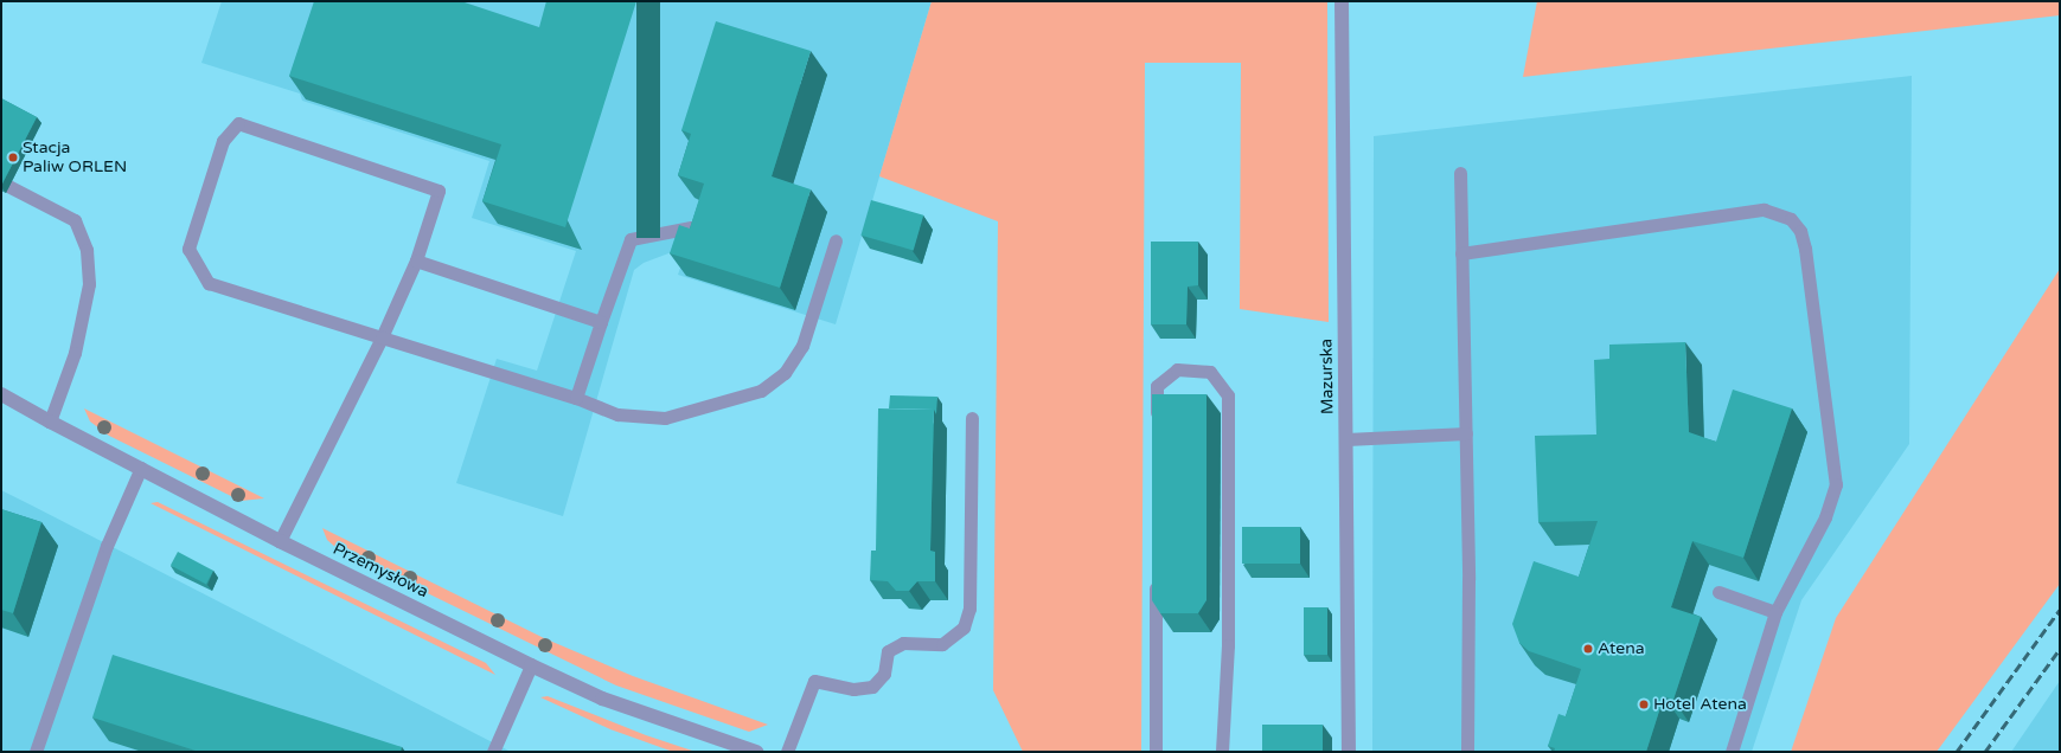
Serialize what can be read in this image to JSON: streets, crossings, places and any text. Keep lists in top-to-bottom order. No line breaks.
{"streets":{"street":["Mazurska","Przemysłowa"]},"places":["Stacja Paliw ORLEN","Atena","Hotel Atena"]}
